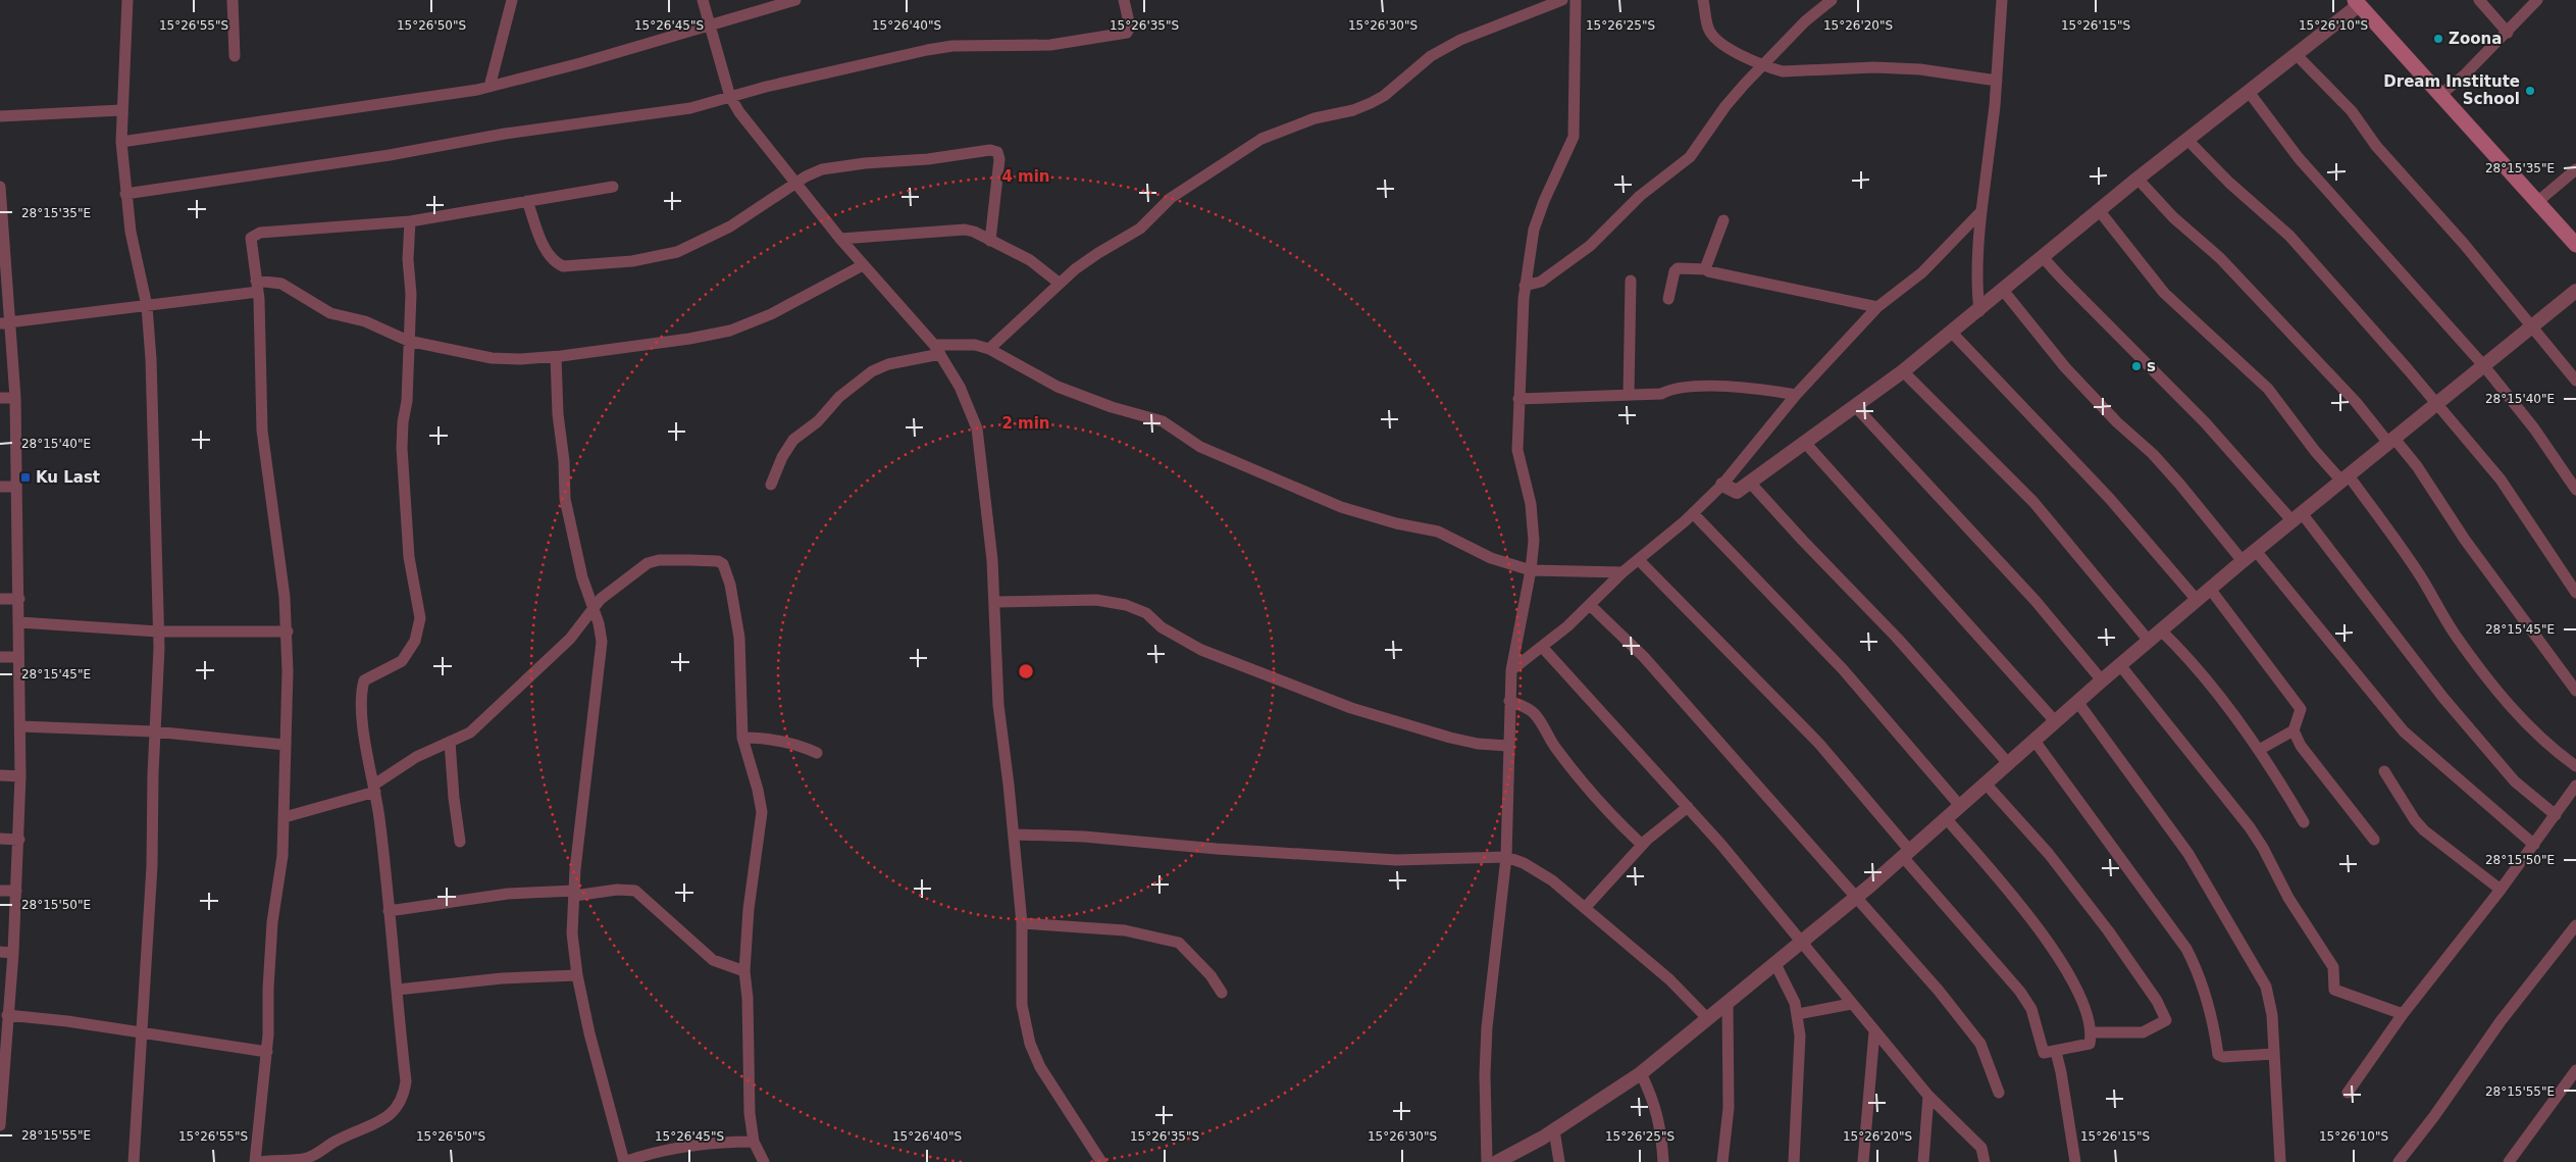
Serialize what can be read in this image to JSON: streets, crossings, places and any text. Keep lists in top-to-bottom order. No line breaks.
{"places":{"other":["Zoona","Dream Institute School","s"],"transit":["Ku Last"]},"coordinates":["15°26'55\"S","15°26'50\"S","15°26'45\"S","15°26'40\"S","15°26'35\"S","15°26'30\"S","15°26'25\"S","15°26'20\"S","15°26'15\"S","15°26'10\"S","28°15'35\"E","28°15'40\"E","28°15'45\"E","28°15'50\"E","28°15'55\"E"],"rings":["4 min","2 min"]}
